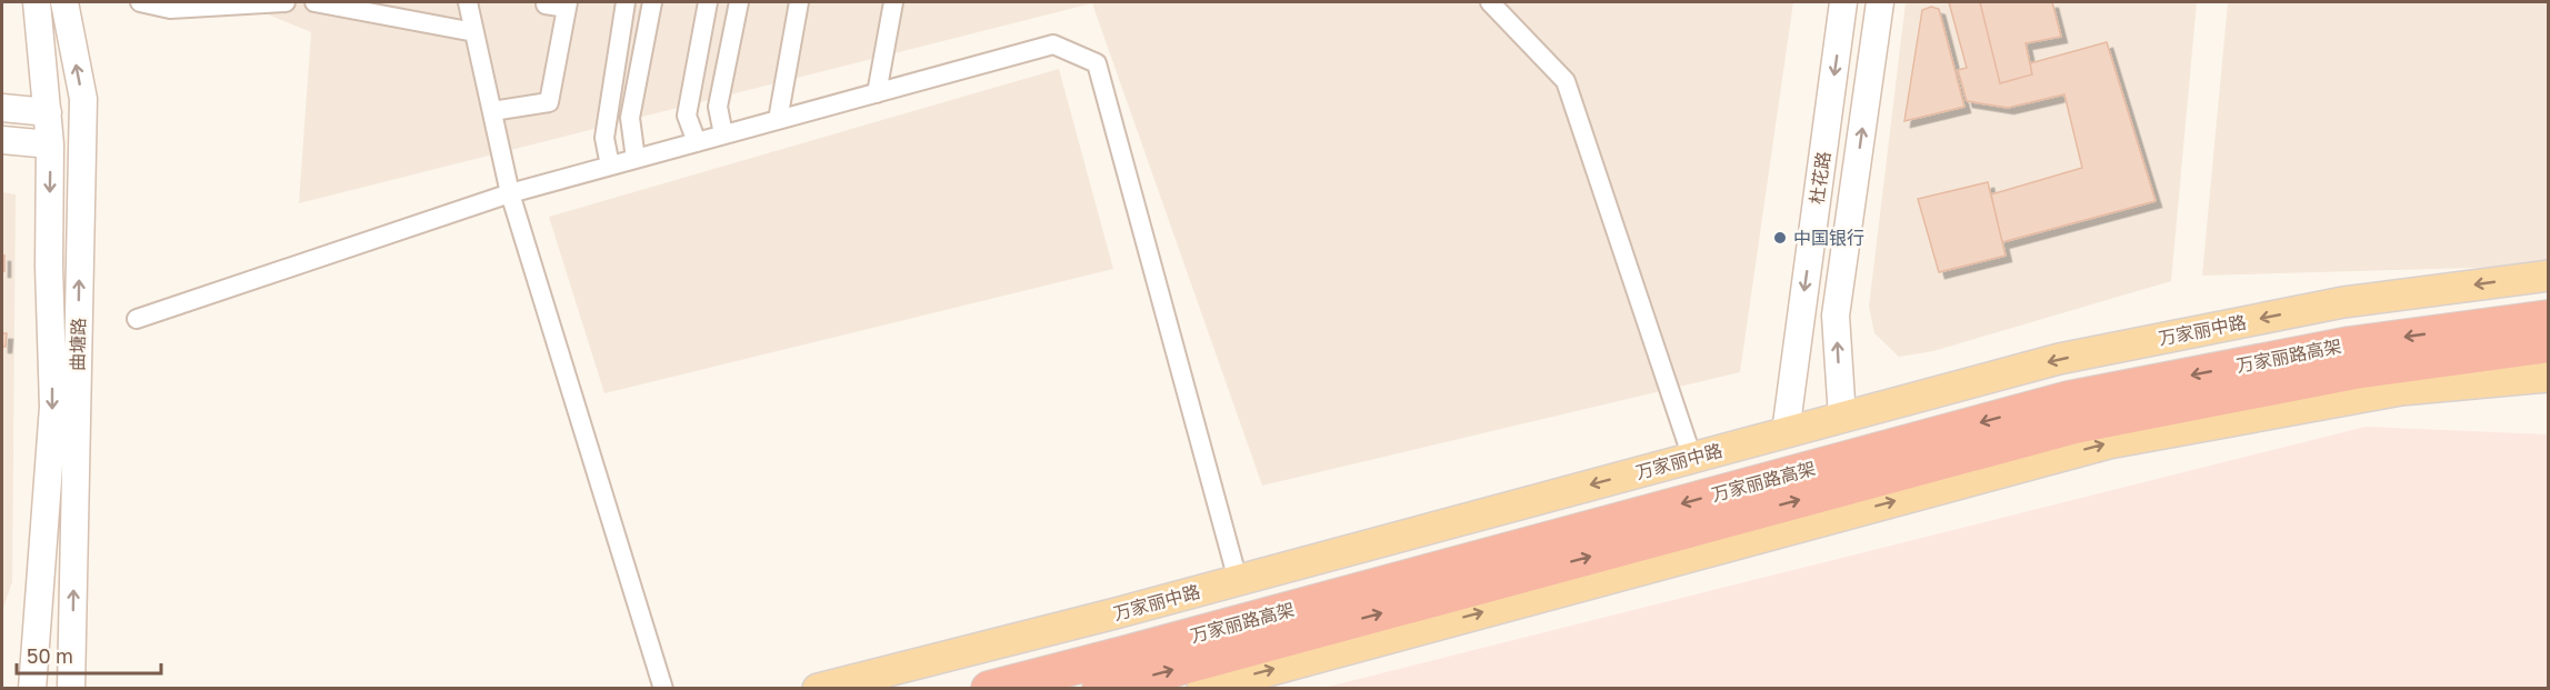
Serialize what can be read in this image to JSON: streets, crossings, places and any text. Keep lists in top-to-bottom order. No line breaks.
{"streets":{"highway":["万家丽路高架"],"main road":["杜花路","万家丽中路","曲塘路"]},"crossings":[["杜花路","万家丽中路"]],"places":["中国银行"],"scale_bar":"50 m"}
